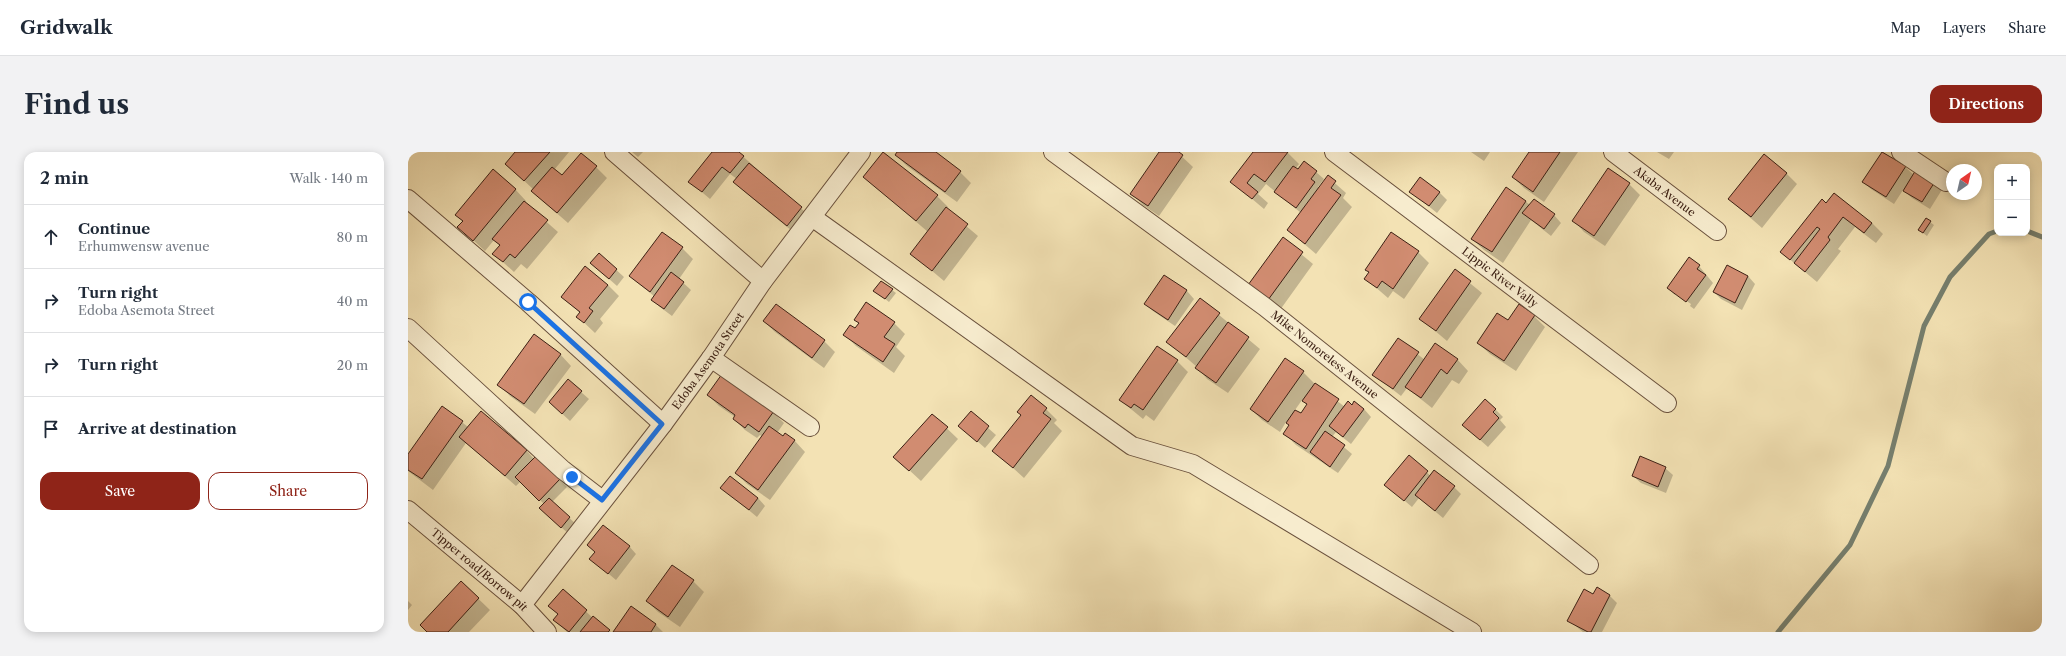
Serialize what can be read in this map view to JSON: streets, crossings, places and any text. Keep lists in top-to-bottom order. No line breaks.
{"streets":{"street":["Akaba Avenue","Lippic River Vally","Mike Nomoreless Avenue","Edoba Asemota Street","Tipper road/Borrow pit"]},"crossings":[["Edoba Asemota Street","Tipper road/Borrow pit"]],"north":"top right","page":{"header":"Gridwalk","nav":["Map","Layers","Share"],"buttons":["Directions",["Save","Share"]],"title":"Find us","heading":["2 min","Walk · 140 m"],"map_buttons":["+","−"],"list":[["Continue","Erhumwensw avenue","80 m"],["Turn right","Edoba Asemota Street","40 m"],["Turn right","20 m"],"Arrive at destination"]}}
